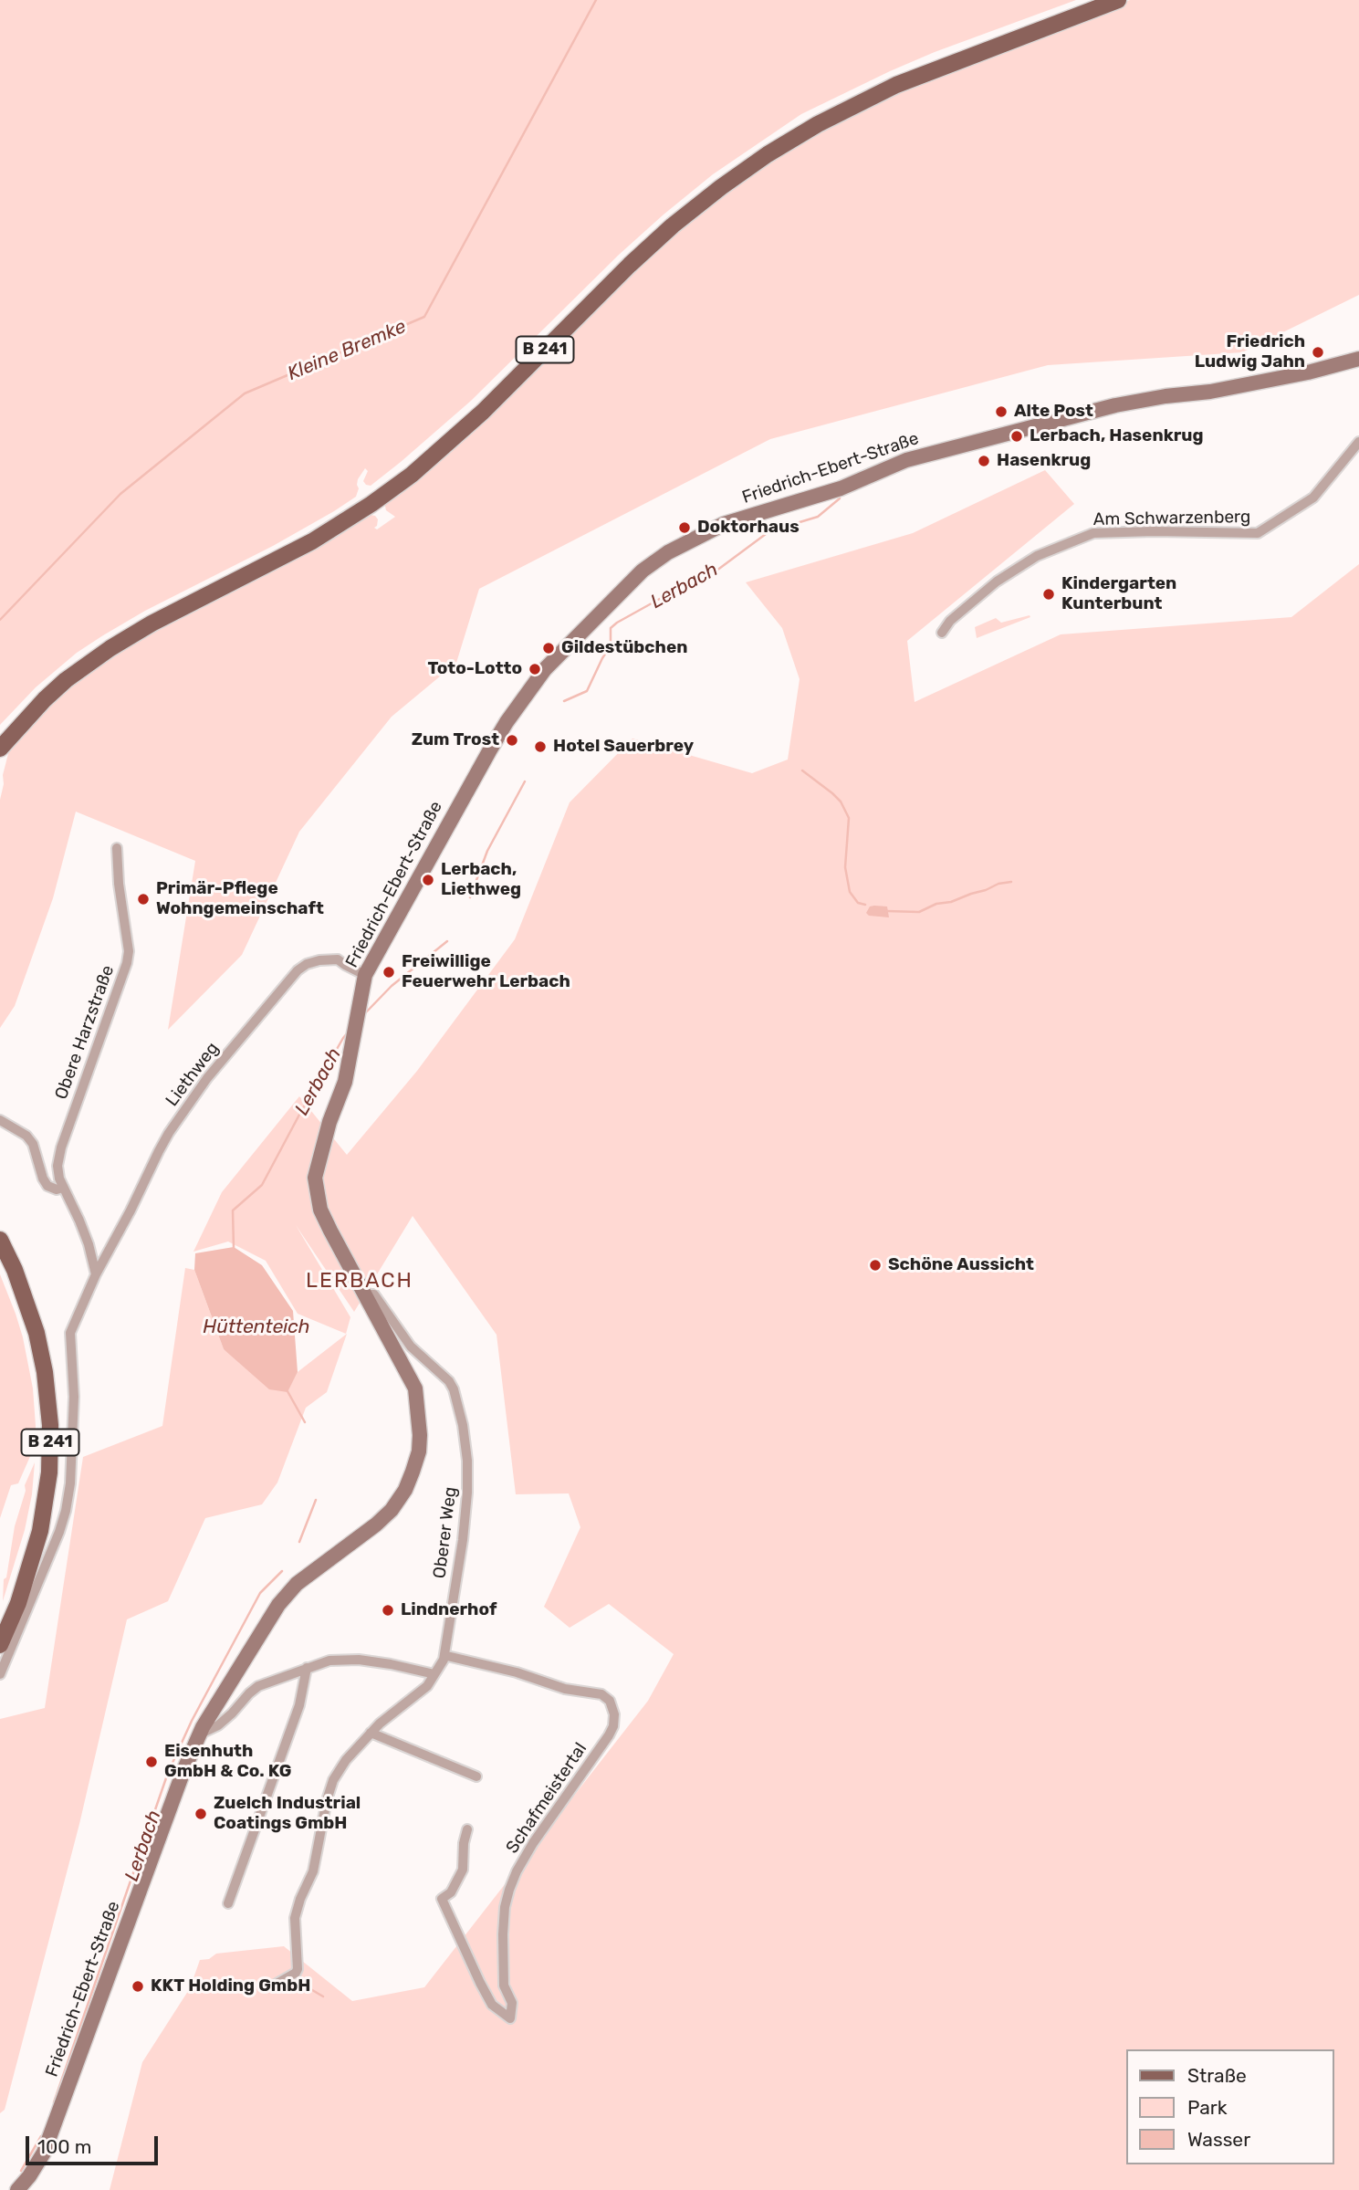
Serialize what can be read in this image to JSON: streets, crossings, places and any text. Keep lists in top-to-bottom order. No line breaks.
{"streets":{"main road":["B 241"],"street":["Friedrich-Ebert-Straße","Am Schwarzenberg","Obere Harzstraße","Liethweg","Oberer Weg","Schafmeistertal"]},"crossings":[["Friedrich-Ebert-Straße","Liethweg"],["Friedrich-Ebert-Straße","Oberer Weg"],["Obere Harzstraße","Liethweg"]],"districts":["LERBACH"],"water":["Kleine Bremke","Lerbach","Hüttenteich"],"places":["Friedrich Ludwig Jahn","Alte Post","Lerbach, Hasenkrug","Hasenkrug","Doktorhaus","Kindergarten Kunterbunt","Gildestübchen","Toto-Lotto","Zum Trost","Hotel Sauerbrey","Lerbach, Liethweg","Primär-Pflege Wohngemeinschaft","Freiwillige Feuerwehr Lerbach","Schöne Aussicht","Lindnerhof","Eisenhuth GmbH & Co. KG","Zuelch Industrial Coatings GmbH","KKT Holding GmbH"],"legend":["Straße","Park","Wasser"],"scale_bar":"100 m"}
